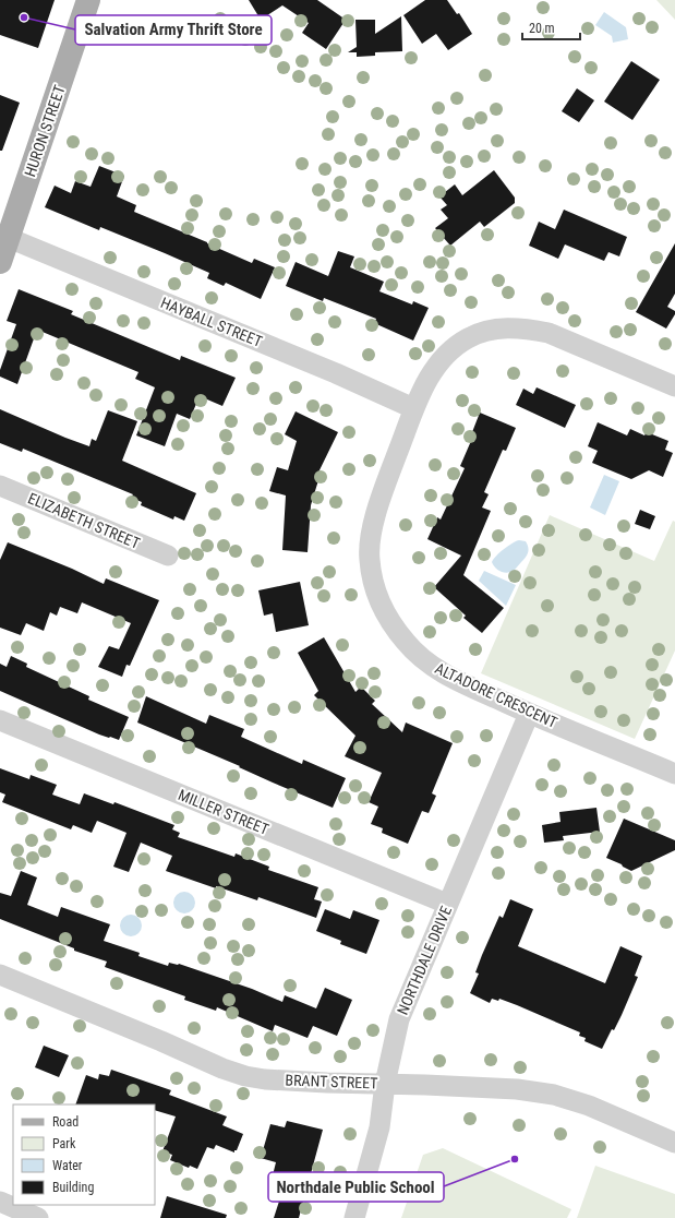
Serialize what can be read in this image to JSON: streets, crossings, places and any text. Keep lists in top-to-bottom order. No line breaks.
{"streets":{"main road":["HURON STREET"],"street":["HAYBALL STREET","ELIZABETH STREET","ALTADORE CRESCENT","MILLER STREET","NORTHDALE DRIVE","BRANT STREET"]},"crossings":[["HURON STREET","HAYBALL STREET"],["HAYBALL STREET","ALTADORE CRESCENT"],["ALTADORE CRESCENT","NORTHDALE DRIVE"],["MILLER STREET","NORTHDALE DRIVE"],["NORTHDALE DRIVE","BRANT STREET"]],"places":["Salvation Army Thrift Store","Northdale Public School"],"legend":["Road","Park","Water","Building"],"scale_bar":"20 m"}
